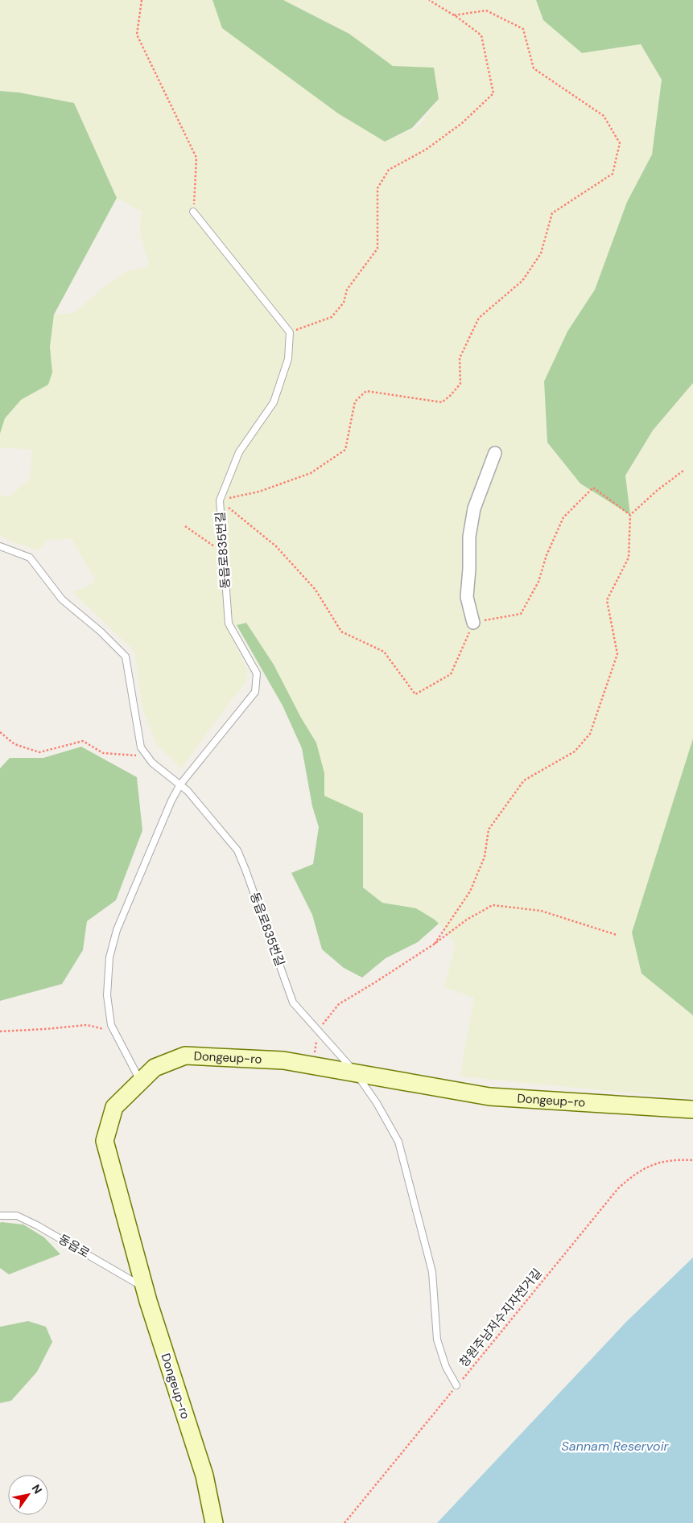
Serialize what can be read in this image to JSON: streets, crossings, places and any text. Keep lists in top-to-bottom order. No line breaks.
{"streets":{"street":["Dongeup-ro"],"lane":["동읍로835번길","동읍로"],"path":["창원주남저수지자전거길"]},"crossings":[["동읍로835번길","Dongeup-ro"],["동읍로835번길","창원주남저수지자전거길"],["Dongeup-ro","동읍로"]],"water":["Sannam Reservoir"],"north":"top right"}
